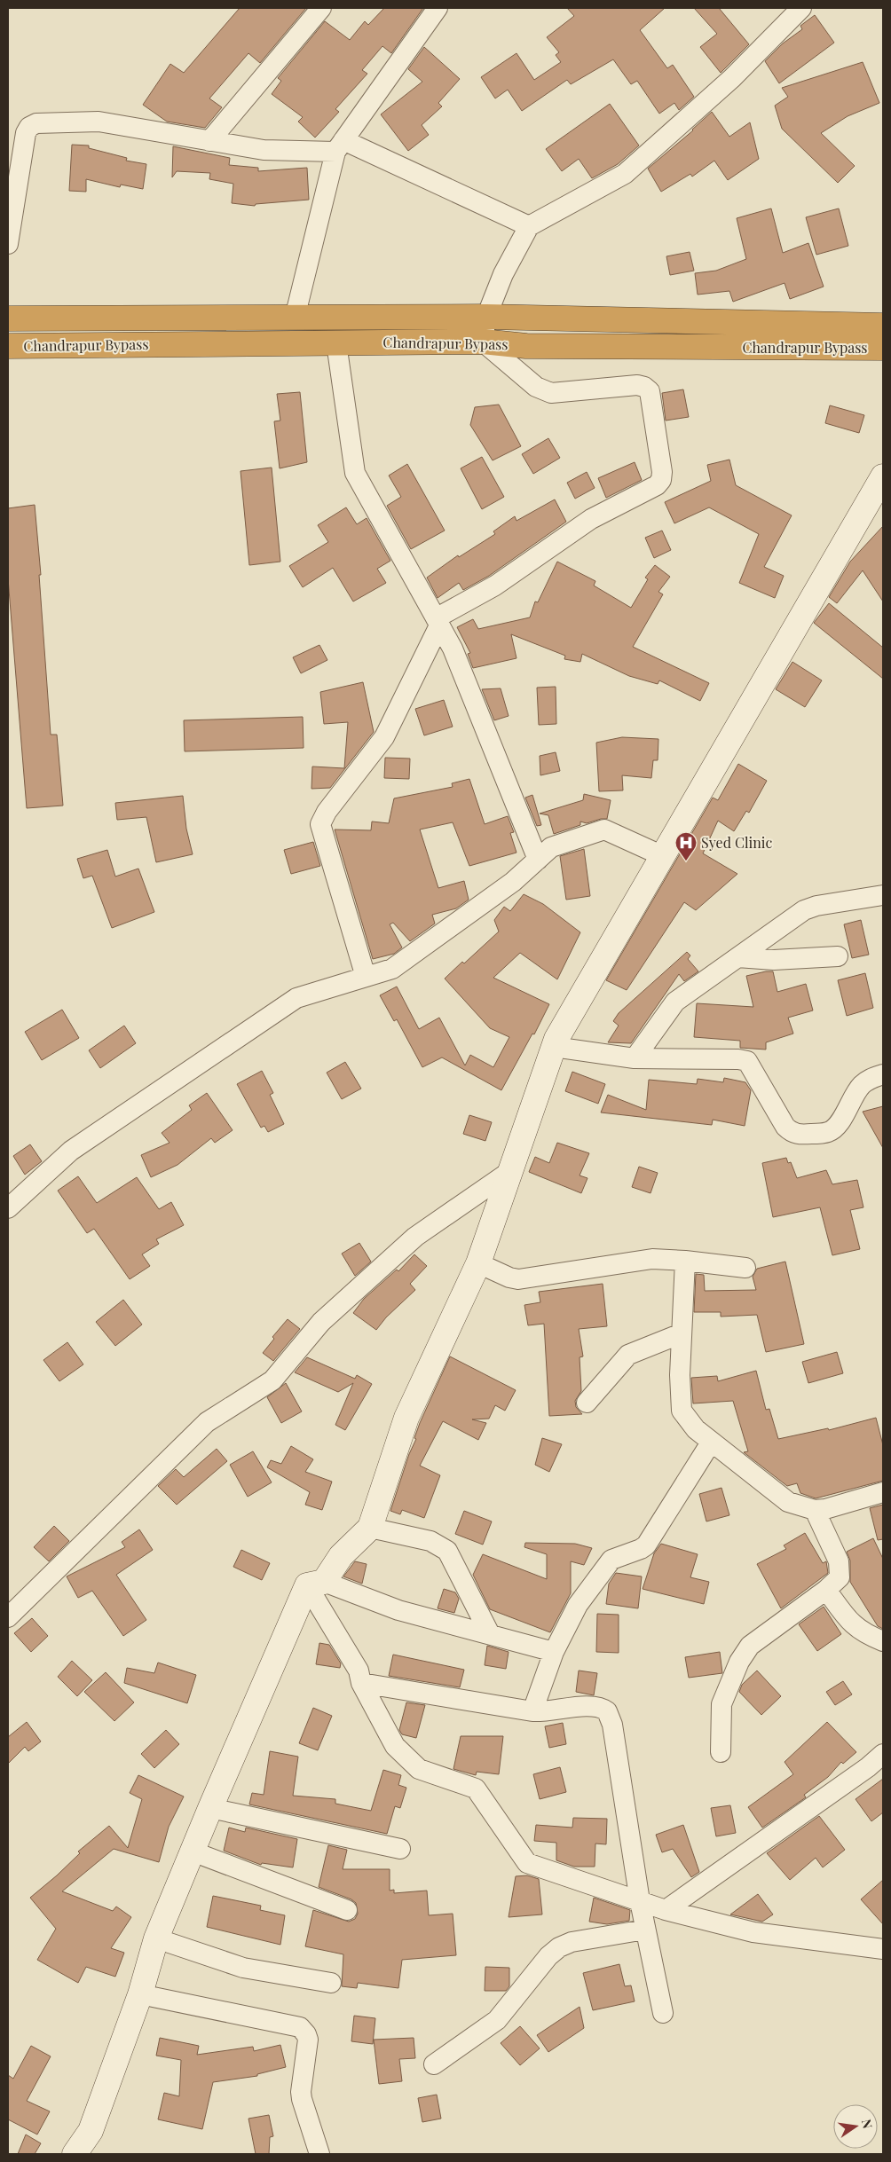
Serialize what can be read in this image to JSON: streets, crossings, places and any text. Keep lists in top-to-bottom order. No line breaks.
{"streets":{"highway":["Chandrapur Bypass"]},"places":{"hospital":["Syed Clinic"]},"north":"right"}
